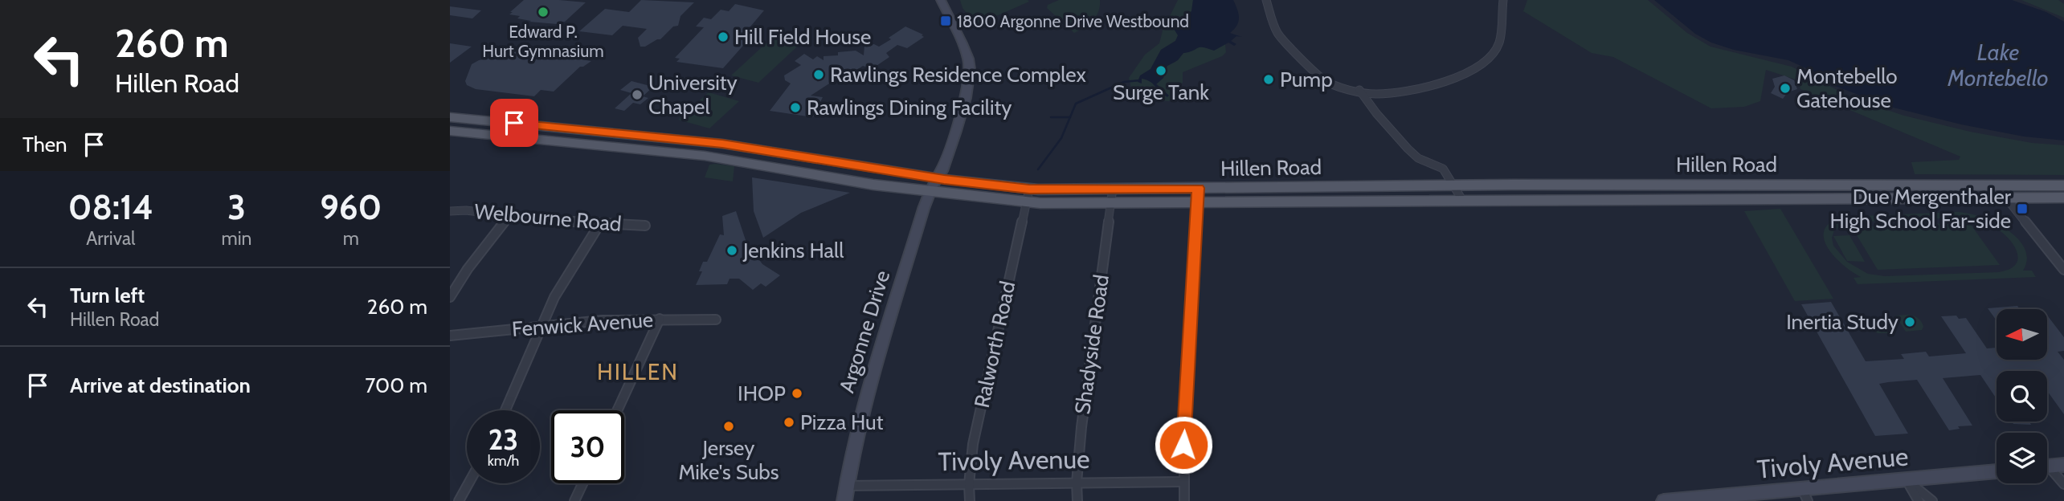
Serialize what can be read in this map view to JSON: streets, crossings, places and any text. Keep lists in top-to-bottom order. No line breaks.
{"streets":{"main road":["Hillen Road","Argonne Drive","Tivoly Avenue"],"street":["Welbourne Road","Fenwick Avenue","Ralworth Road","Shadyside Road"]},"crossings":[["Hillen Road","Argonne Drive"],["Hillen Road","Ralworth Road"],["Hillen Road","Shadyside Road"],["Argonne Drive","Tivoly Avenue"],["Ralworth Road","Tivoly Avenue"],["Shadyside Road","Tivoly Avenue"]],"districts":["HILLEN"],"water":["Lake Montebello"],"places":{"other":["Edward P. Hurt Gymnasium","Hill Field House","Surge Tank","Rawlings Residence Complex","Pump","Montebello Gatehouse","University Chapel","Rawlings Dining Facility","Jenkins Hall","Inertia Study","IHOP","Pizza Hut","Jersey Mike's Subs"],"transit":["1800 Argonne Drive Westbound","Due Mergenthaler High School Far-side"]},"north":"left","page":{"turn":["260 m","Hillen Road"],"then":"Then","eta":["08:14","Arrival","3","min","960","m"],"list":[{"name":"Turn left","note":"Hillen Road","value":"260 m"},{"name":"Arrive at destination","value":"700 m"}],"speed":"23 km/h","limit":"30"}}
